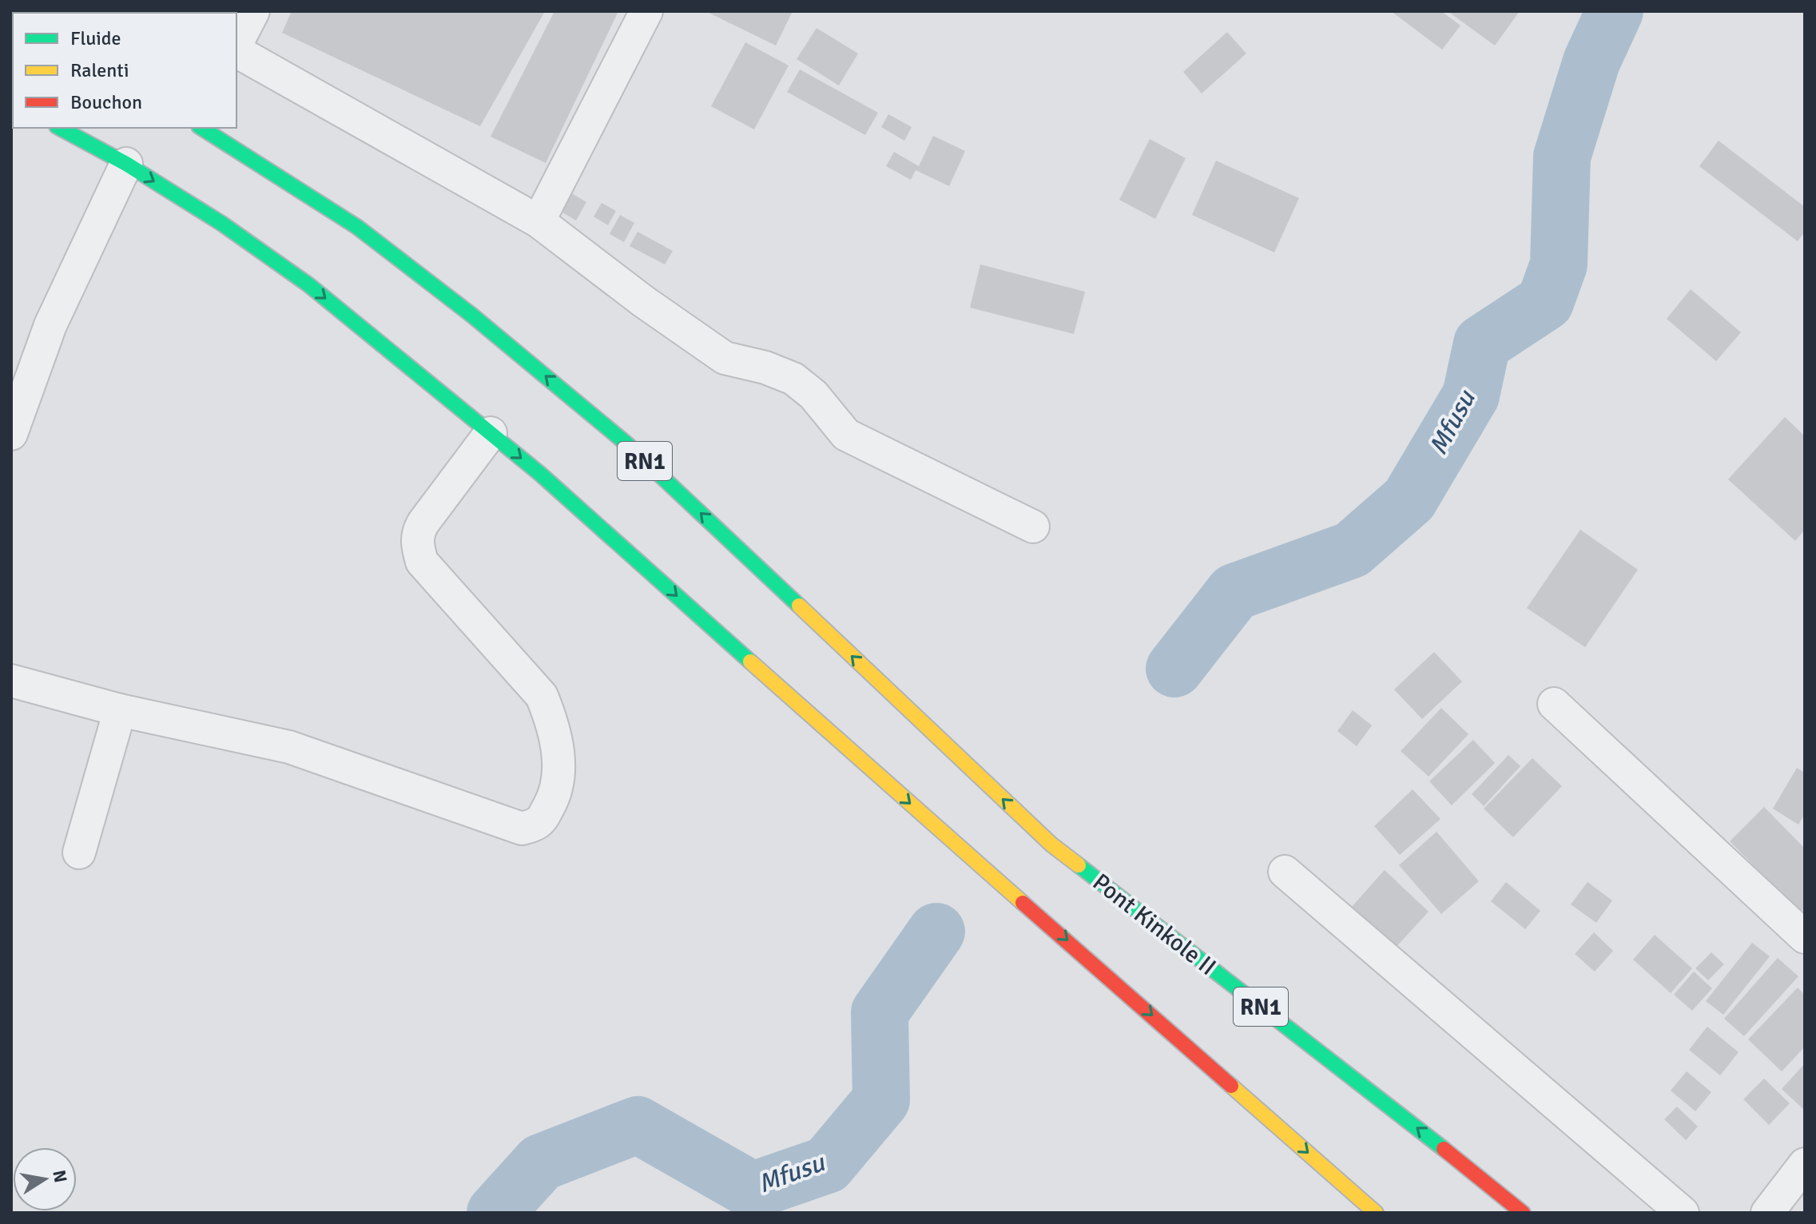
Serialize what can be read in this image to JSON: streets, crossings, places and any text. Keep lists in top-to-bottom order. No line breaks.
{"streets":{"highway":["RN1","Pont Kinkole II"]},"water":["Mfusu"],"legend":["Fluide","Ralenti","Bouchon"],"north":"right"}
